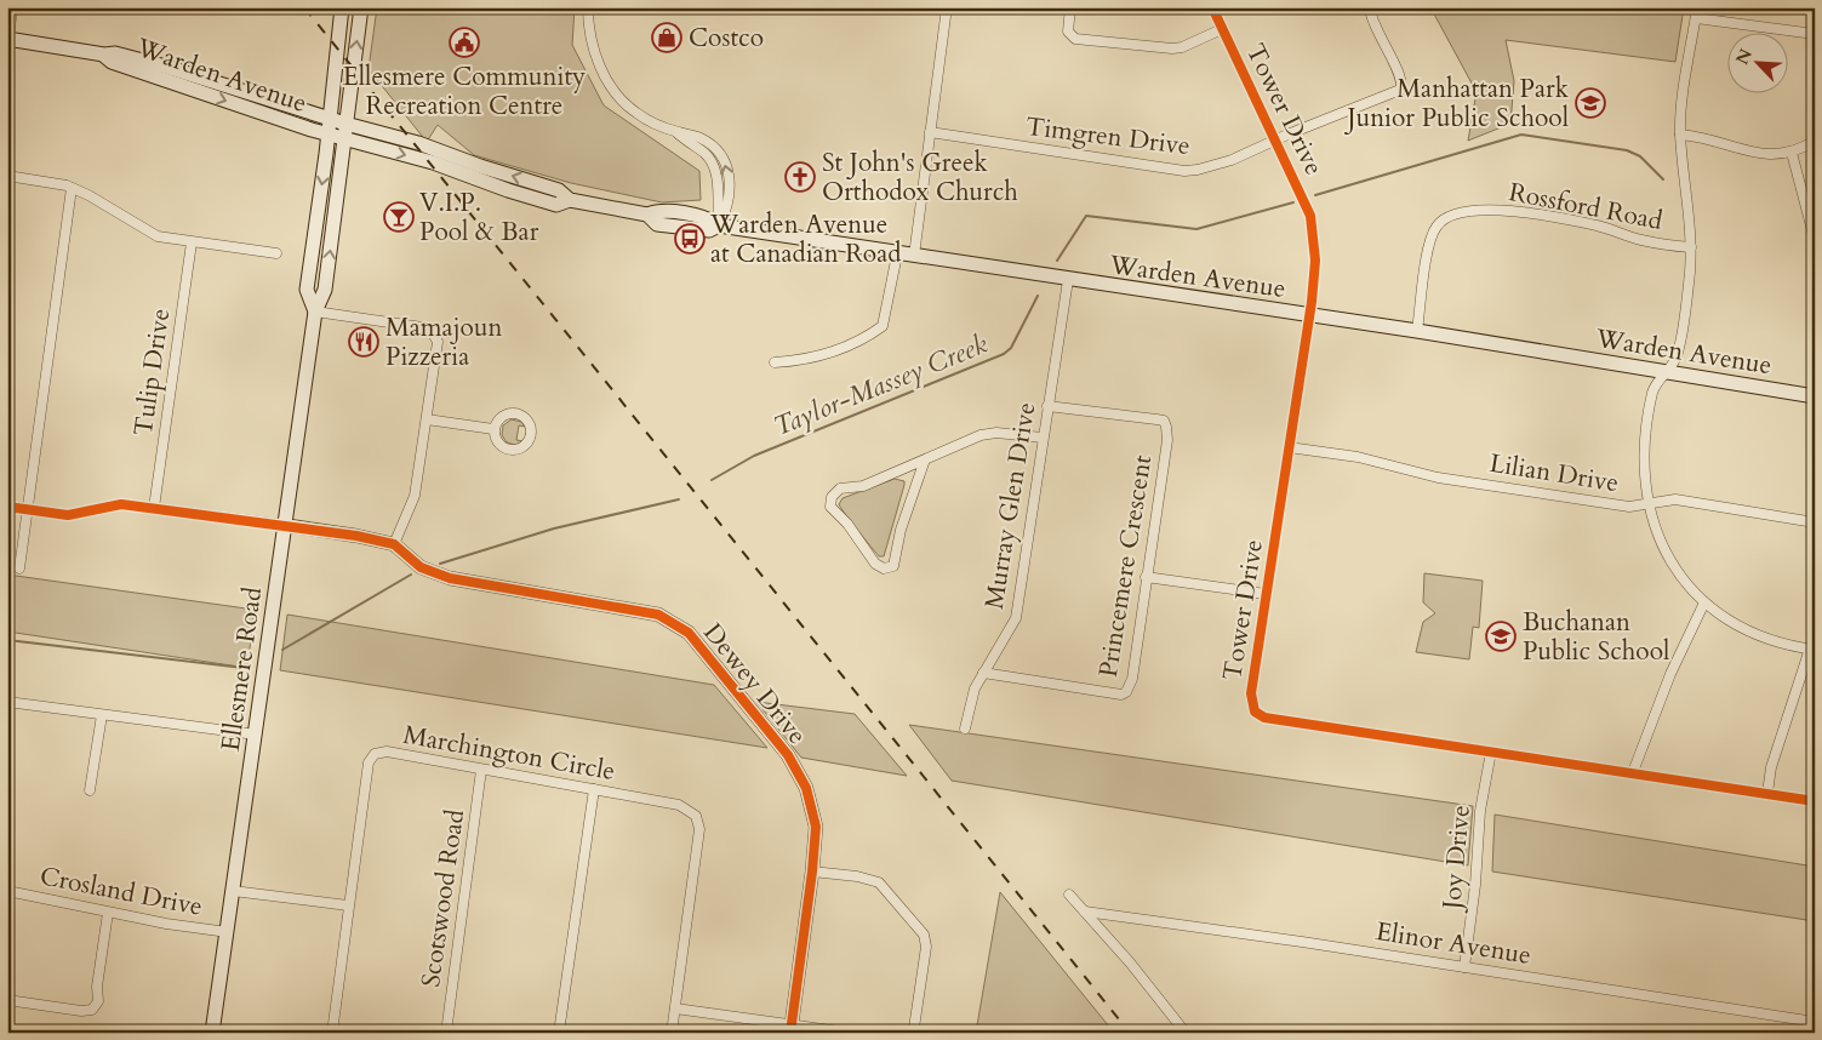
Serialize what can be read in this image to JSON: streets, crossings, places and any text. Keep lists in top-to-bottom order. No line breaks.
{"streets":{"main road":["Warden Avenue","Ellesmere Road"],"street":["Tower Drive","Timgren Drive","Rossford Road","Tulip Drive","Lilian Drive","Murray Glen Drive","Princemere Crescent","Dewey Drive","Marchington Circle","Joy Drive","Crosland Drive","Scotswood Road","Elinor Avenue"]},"crossings":[["Warden Avenue","Tower Drive"],["Warden Avenue","Rossford Road"],["Warden Avenue","Murray Glen Drive"],["Warden Avenue","Ellesmere Road"],["Tower Drive","Timgren Drive"],["Tower Drive","Lilian Drive"],["Tower Drive","Joy Drive"],["Murray Glen Drive","Princemere Crescent"],["Ellesmere Road","Dewey Drive"],["Ellesmere Road","Crosland Drive"],["Marchington Circle","Scotswood Road"],["Joy Drive","Elinor Avenue"]],"water":["Taylor-Massey Creek"],"places":{"shop":["Costco"],"public building":["Ellesmere Community Recreation Centre"],"school or university":["Manhattan Park Junior Public School","Buchanan Public School"],"church":["St John's Greek Orthodox Church"],"bar":["V.I.P. Pool & Bar"],"bus stop":["Warden Avenue at Canadian Road"],"restaurant":["Mamajoun Pizzeria"]},"north":"top left"}
